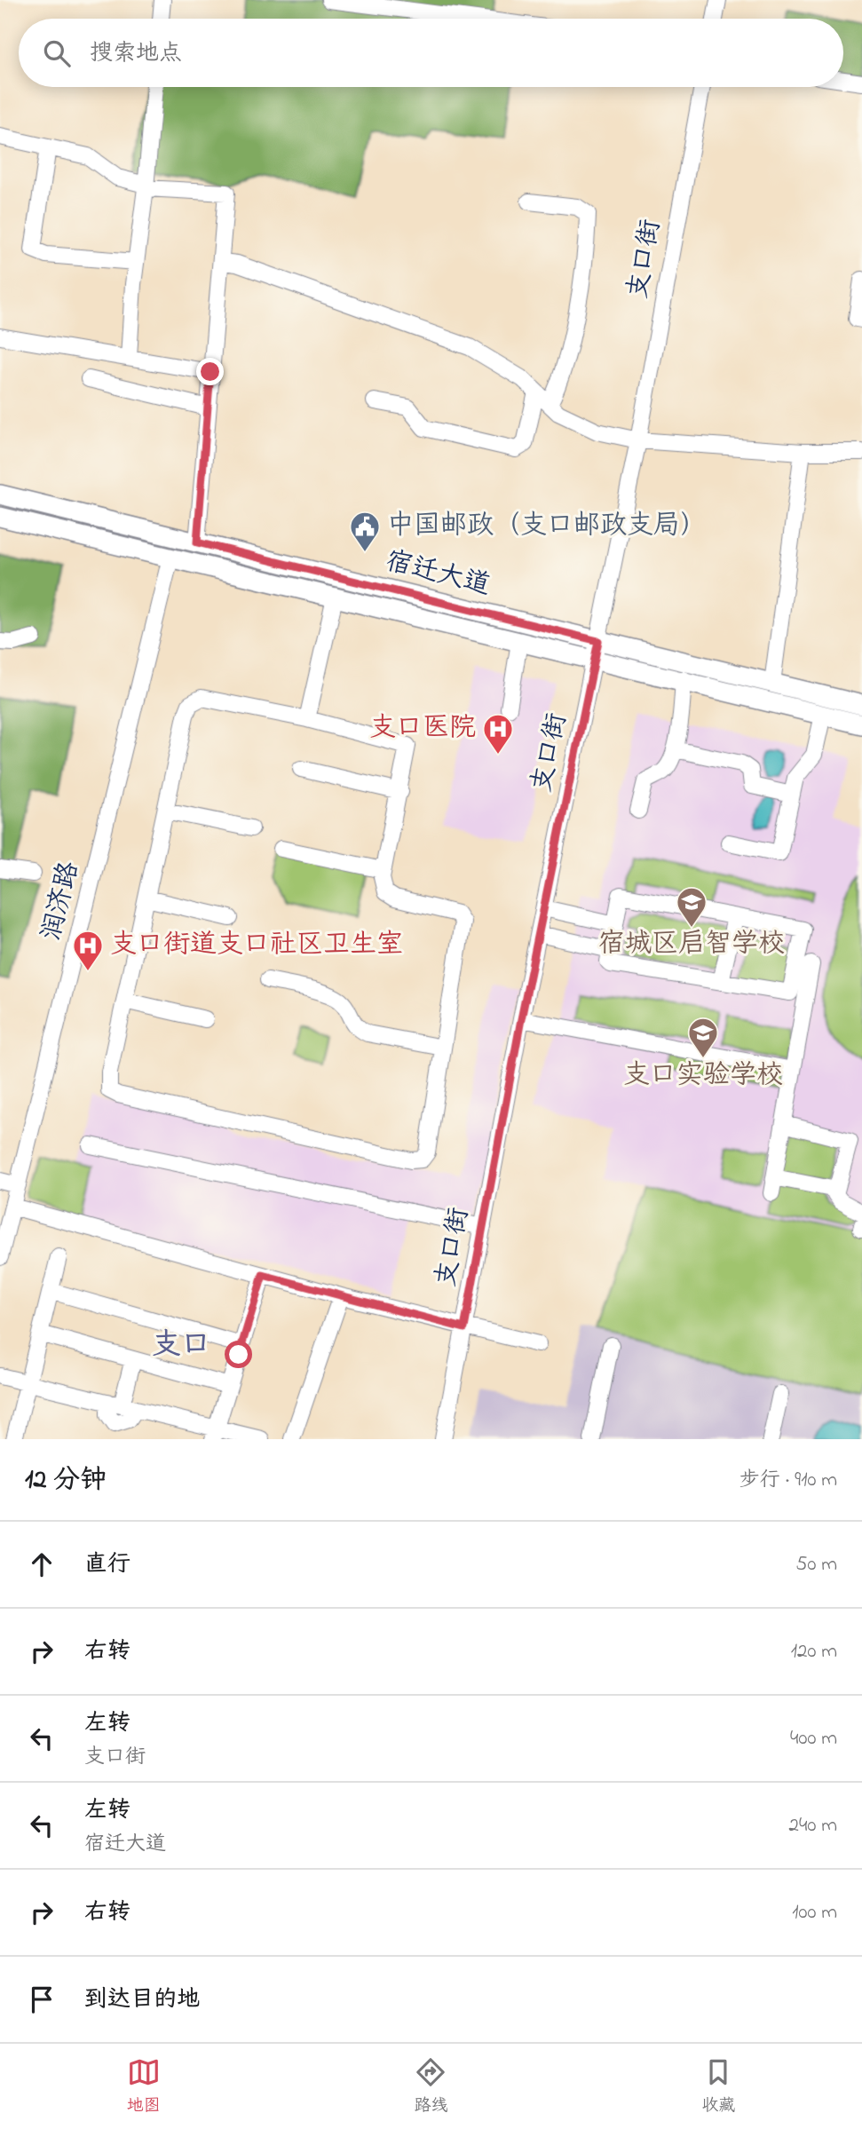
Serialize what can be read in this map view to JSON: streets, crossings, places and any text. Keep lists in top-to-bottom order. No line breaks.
{"streets":{"main road":["宿迁大道"],"street":["支口街","润济路"]},"crossings":[["支口街","宿迁大道"],["宿迁大道","润济路"]],"districts":["支口"],"places":{"public building":["中国邮政（支口邮政支局）"],"hospital":["支口医院","支口街道支口社区卫生室"],"school or university":["宿城区启智学校","支口实验学校"]},"page":{"search":"搜索地点","heading":["12 分钟","步行 · 910 m"],"list":[["直行","50 m"],["右转","120 m"],["左转","支口街","400 m"],["左转","宿迁大道","240 m"],["右转","100 m"],"到达目的地"],"nav":["地图","路线","收藏"]}}
